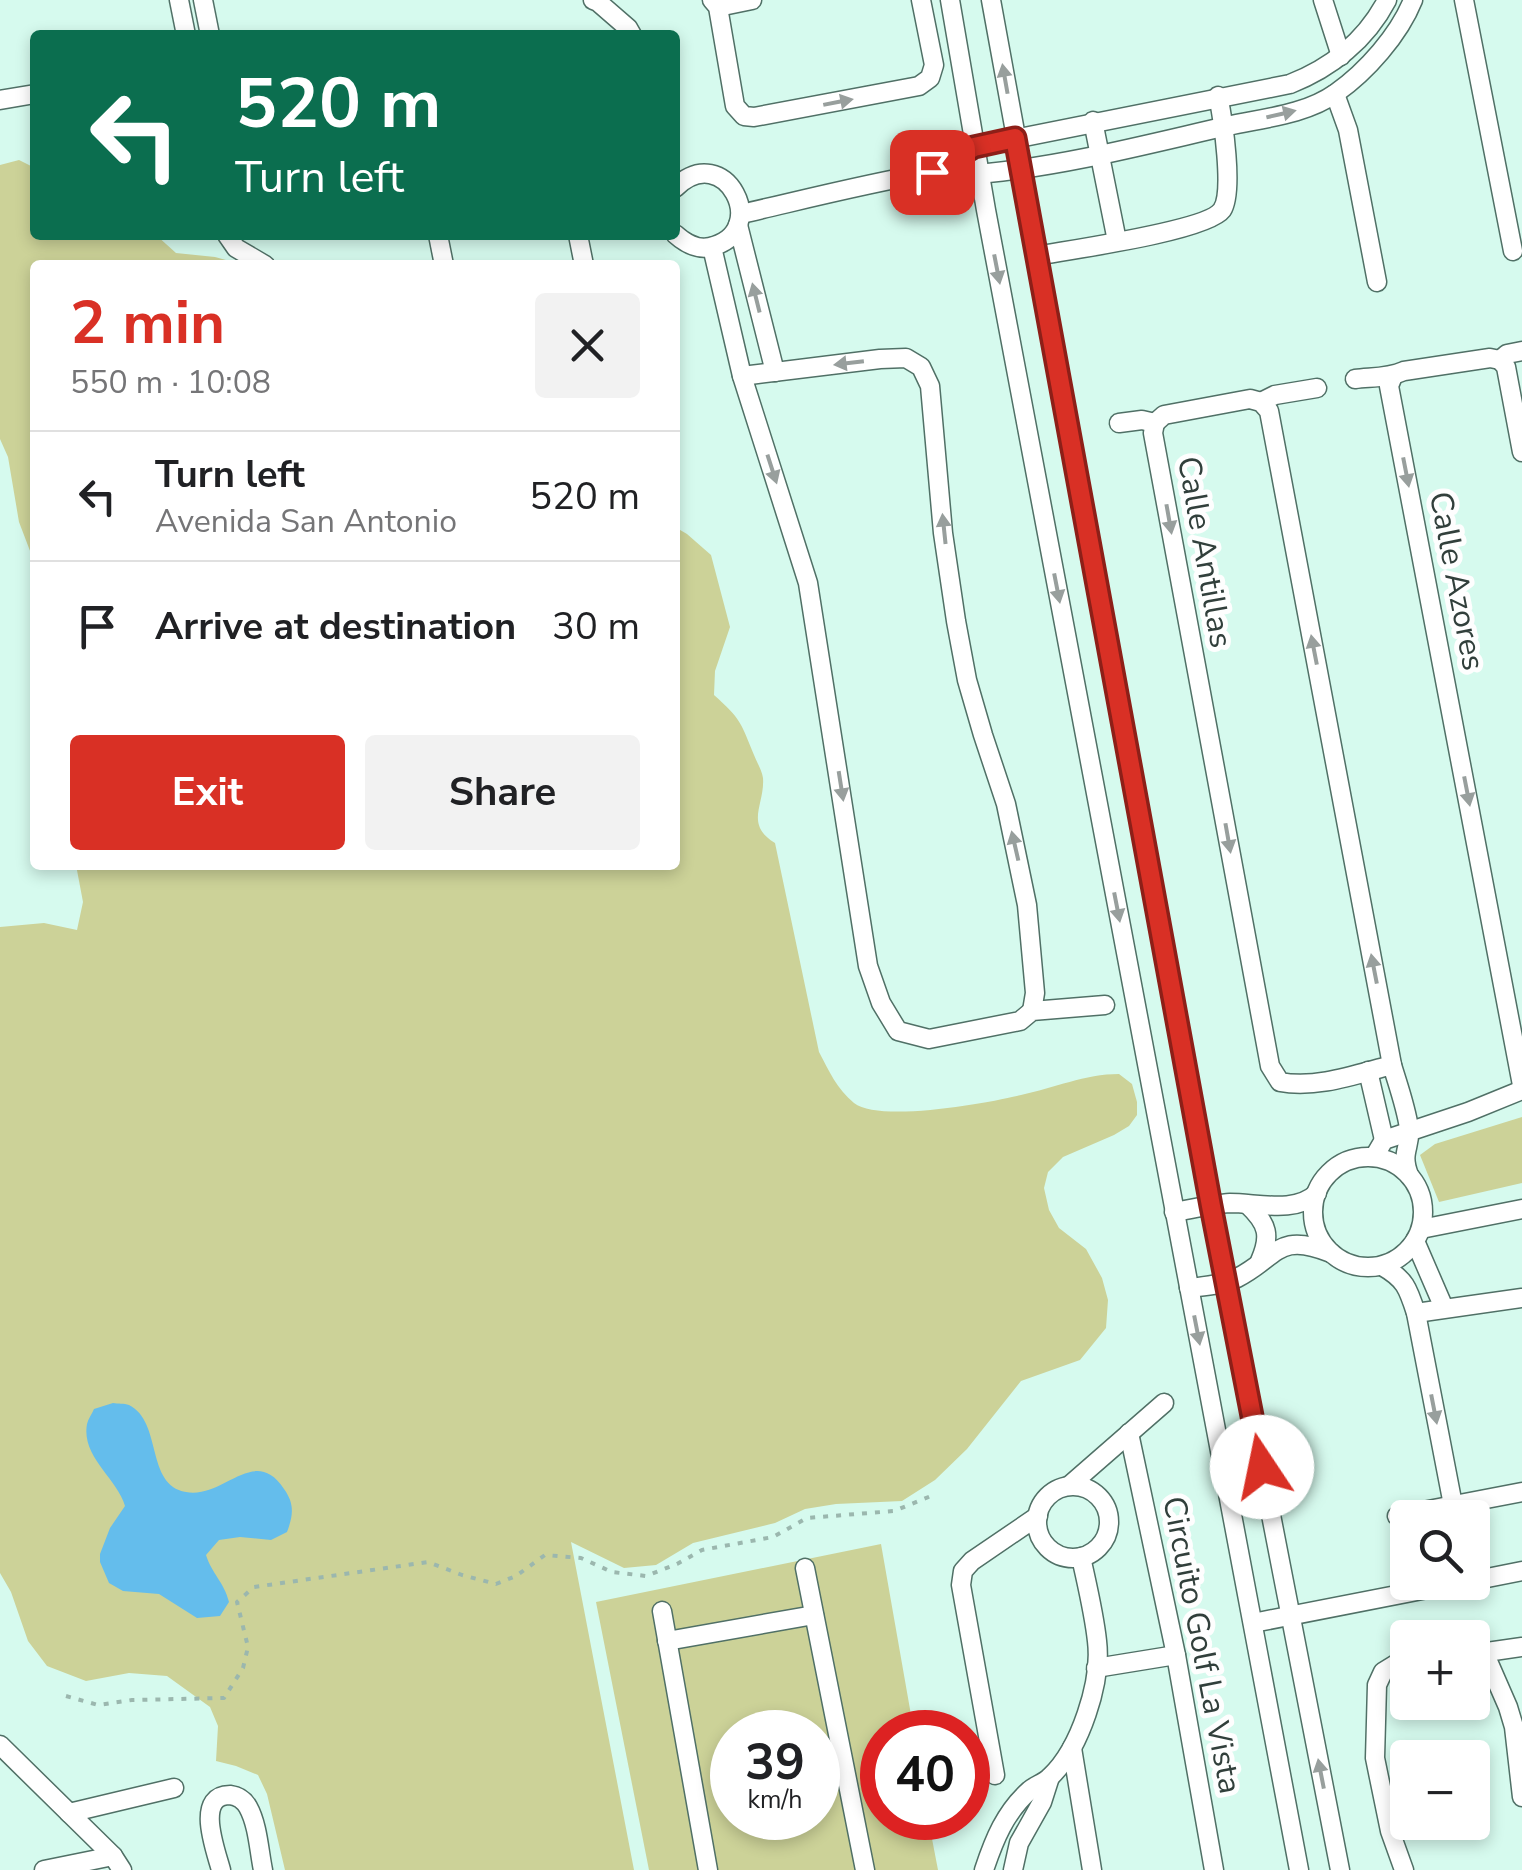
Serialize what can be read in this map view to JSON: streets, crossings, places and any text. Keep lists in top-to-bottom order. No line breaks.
{"streets":{"street":["Calle Antillas","Calle Azores","Circuito Golf La Vista"]},"page":{"turn":["520 m","Turn left"],"heading":["2 min","550 m · 10:08"],"list":[{"name":"Turn left","note":"Avenida San Antonio","value":"520 m"},{"name":"Arrive at destination","value":"30 m"}],"buttons":["Exit","Share"],"map_buttons":["+","−"],"speed":"39 km/h","limit":"40"}}
